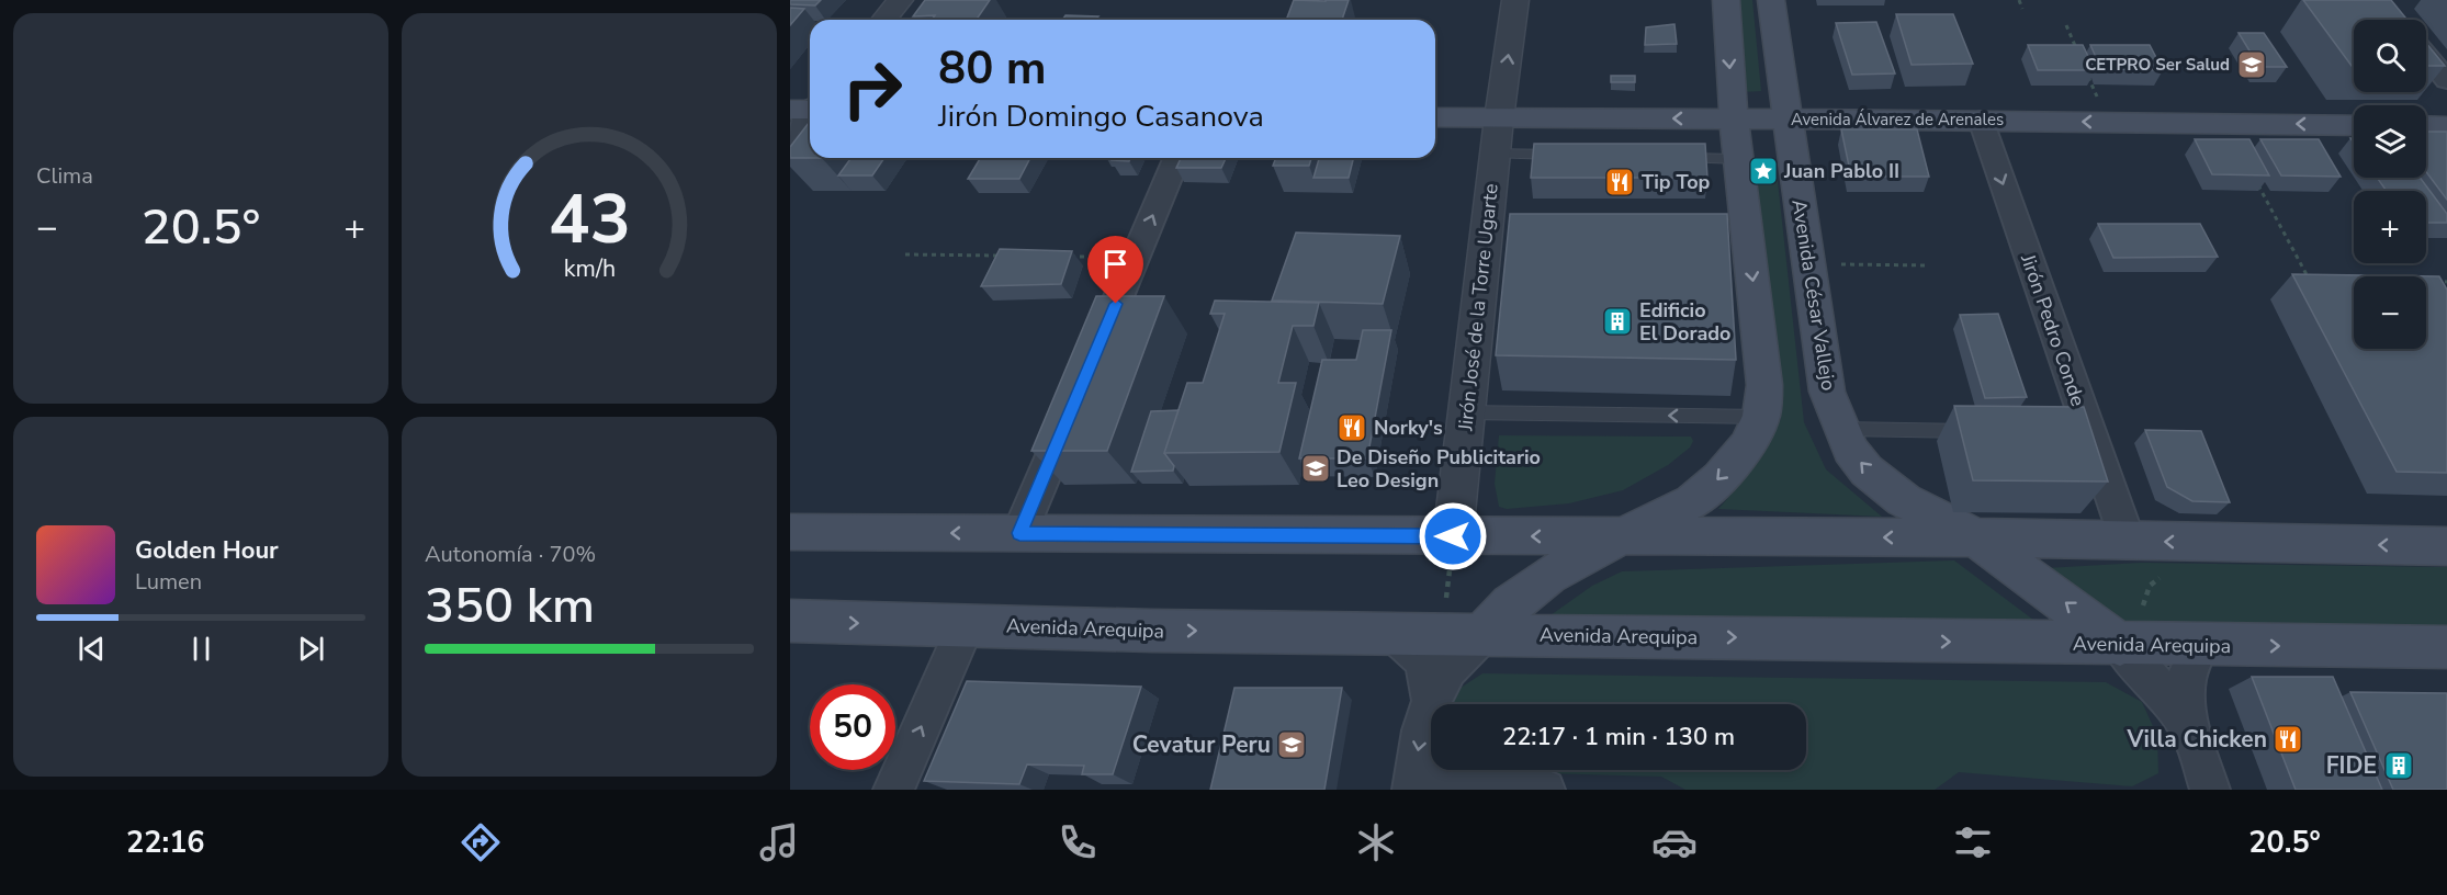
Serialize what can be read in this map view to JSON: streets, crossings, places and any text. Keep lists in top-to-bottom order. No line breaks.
{"streets":{"main road":["Avenida Álvarez de Arenales","Avenida César Vallejo","Avenida Arequipa"],"street":["Jirón José de la Torre Ugarte","Jirón Pedro Conde"]},"crossings":[["Avenida Álvarez de Arenales","Avenida César Vallejo"],["Avenida Álvarez de Arenales","Jirón José de la Torre Ugarte"],["Avenida Álvarez de Arenales","Jirón Pedro Conde"],["Avenida César Vallejo","Avenida Arequipa"]],"one_way":["Avenida Álvarez de Arenales","Avenida César Vallejo","Jirón Pedro Conde"],"places":{"school or university":["CETPRO Ser Salud","De Diseño Publicitario Leo Design","Cevatur Peru"],"place":["Juan Pablo II"],"restaurant":["Tip Top","Norky's","Villa Chicken"],"building":["Edificio El Dorado","FIDE"]},"page":{"tile":["Clima",["Autonomía · 70%","350 km"]],"map_buttons":["+","−"],"turn":["80 m","Jirón Domingo Casanova"],"heat":["−","20.5°","+"],"song":["Golden Hour","Lumen"],"limit":"50","trip":"22:17 · 1 min · 130 m","tabs":["22:16","20.5°"],"gauge":["43","km/h"]}}
